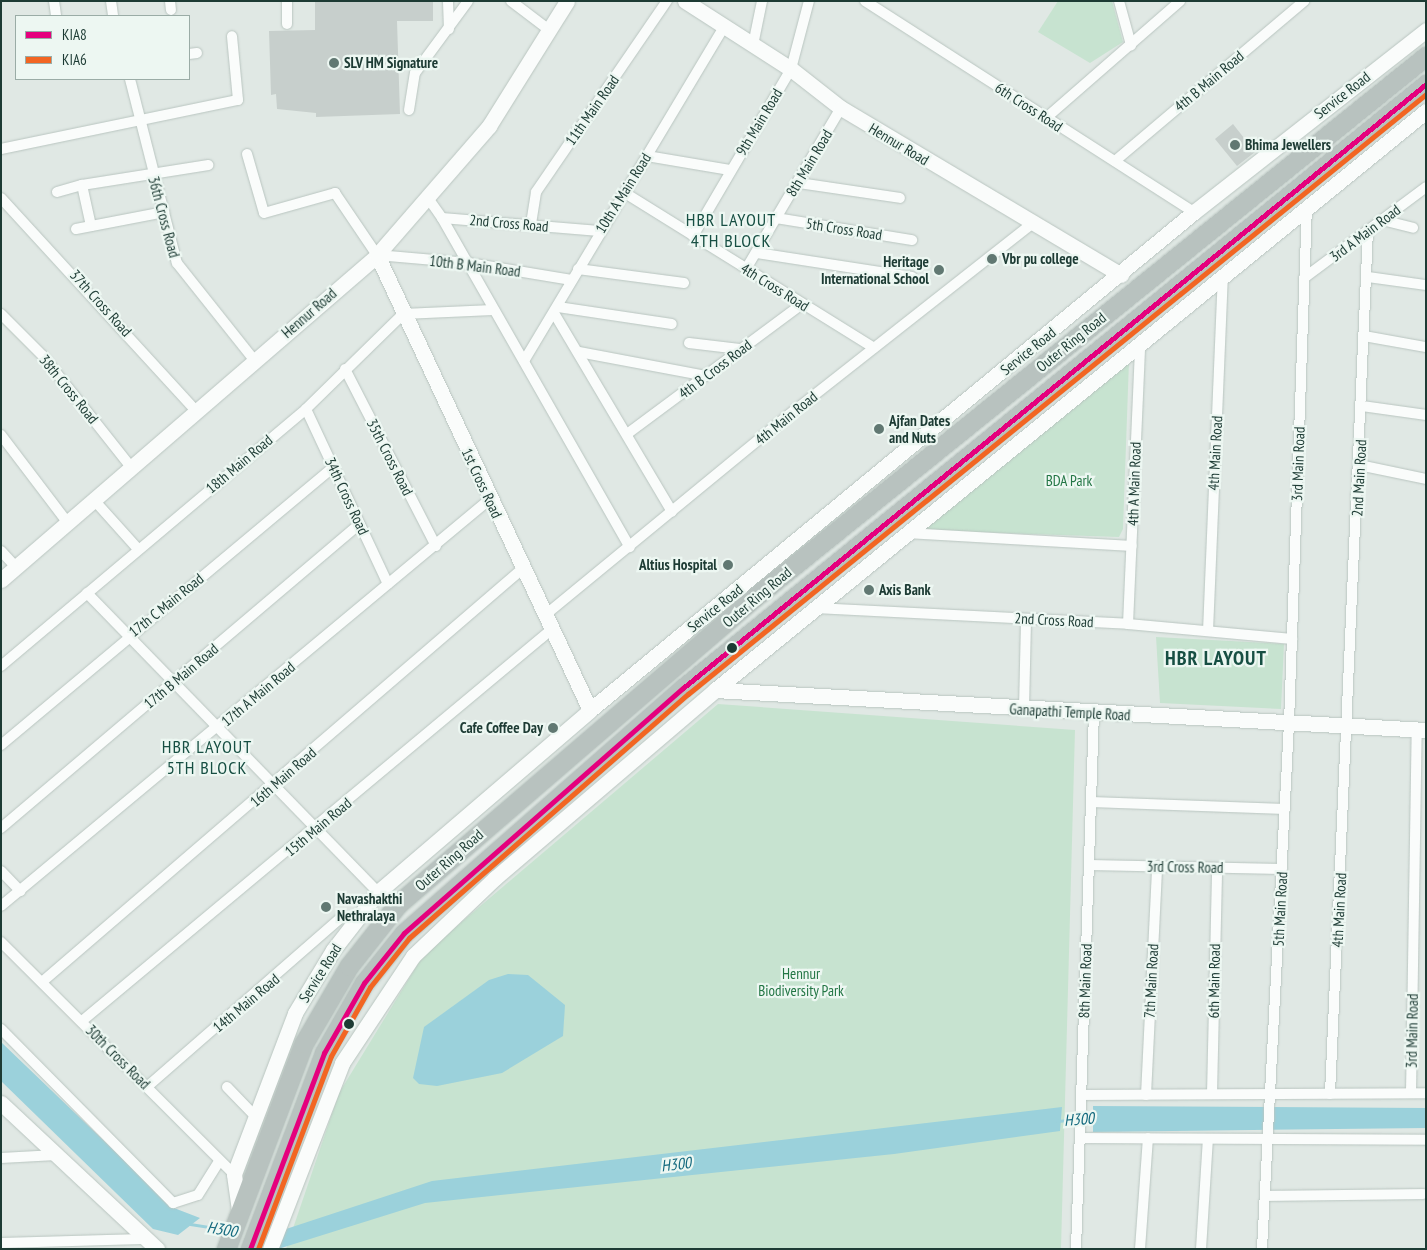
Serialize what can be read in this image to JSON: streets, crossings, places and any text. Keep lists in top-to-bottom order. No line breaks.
{"streets":{"highway":["Outer Ring Road"],"street":["4th B Main Road","Service Road","6th Cross Road","11th Main Road","9th Main Road","Hennur Road","8th Main Road","10th A Main Road","36th Cross Road","2nd Cross Road","5th Cross Road","3rd A Main Road","10th B Main Road","4th Cross Road","37th Cross Road","4th B Cross Road","38th Cross Road","4th Main Road","35th Cross Road","18th Main Road","3rd Main Road","2nd Main Road","1st Cross Road","4th A Main Road","34th Cross Road","17th C Main Road","17th B Main Road","17th A Main Road","Ganapathi Temple Road","16th Main Road","15th Main Road","3rd Cross Road","5th Main Road","7th Main Road","6th Main Road","14th Main Road","30th Cross Road"]},"crossings":[["4th B Main Road","6th Cross Road"],["Service Road","6th Cross Road"],["Service Road","Hennur Road"],["Service Road","Outer Ring Road"],["Service Road","1st Cross Road"],["Service Road","30th Cross Road"],["11th Main Road","2nd Cross Road"],["9th Main Road","Hennur Road"],["9th Main Road","4th Cross Road"],["Hennur Road","8th Main Road"],["Hennur Road","10th A Main Road"],["Hennur Road","36th Cross Road"],["Hennur Road","10th B Main Road"],["Hennur Road","37th Cross Road"],["Hennur Road","38th Cross Road"],["Hennur Road","4th Main Road"],["Hennur Road","1st Cross Road"],["8th Main Road","5th Cross Road"],["8th Main Road","4th Cross Road"],["8th Main Road","Ganapathi Temple Road"],["8th Main Road","3rd Cross Road"],["10th A Main Road","2nd Cross Road"],["10th A Main Road","10th B Main Road"],["10th A Main Road","4th Cross Road"],["2nd Cross Road","4th Main Road"],["2nd Cross Road","3rd Main Road"],["2nd Cross Road","4th A Main Road"],["3rd A Main Road","3rd Main Road"],["3rd A Main Road","2nd Main Road"],["10th B Main Road","1st Cross Road"],["4th Cross Road","4th B Cross Road"],["4th Cross Road","4th Main Road"],["4th Main Road","2nd Main Road"],["4th Main Road","1st Cross Road"],["4th Main Road","Ganapathi Temple Road"],["4th Main Road","15th Main Road"],["35th Cross Road","18th Main Road"],["35th Cross Road","17th A Main Road"],["18th Main Road","1st Cross Road"],["18th Main Road","34th Cross Road"],["3rd Main Road","Ganapathi Temple Road"],["3rd Main Road","5th Main Road"],["2nd Main Road","Ganapathi Temple Road"],["1st Cross Road","17th A Main Road"],["1st Cross Road","16th Main Road"],["1st Cross Road","15th Main Road"],["34th Cross Road","17th C Main Road"],["34th Cross Road","17th B Main Road"],["34th Cross Road","17th A Main Road"],["Ganapathi Temple Road","5th Main Road"],["16th Main Road","30th Cross Road"],["15th Main Road","30th Cross Road"],["3rd Cross Road","5th Main Road"],["3rd Cross Road","7th Main Road"],["3rd Cross Road","6th Main Road"],["14th Main Road","30th Cross Road"]],"districts":["HBR LAYOUT 4TH BLOCK","HBR LAYOUT","HBR LAYOUT 5TH BLOCK"],"water":["H300"],"parks":["BDA Park","Hennur Biodiversity Park"],"places":["SLV HM Signature","Bhima Jewellers","Vbr pu college","Heritage International School","Ajfan Dates and Nuts","Altius Hospital","Axis Bank","Cafe Coffee Day","Navashakthi Nethralaya"],"lines":["transit line KIA8","transit line KIA6"],"legend":["KIA8","KIA6"]}
